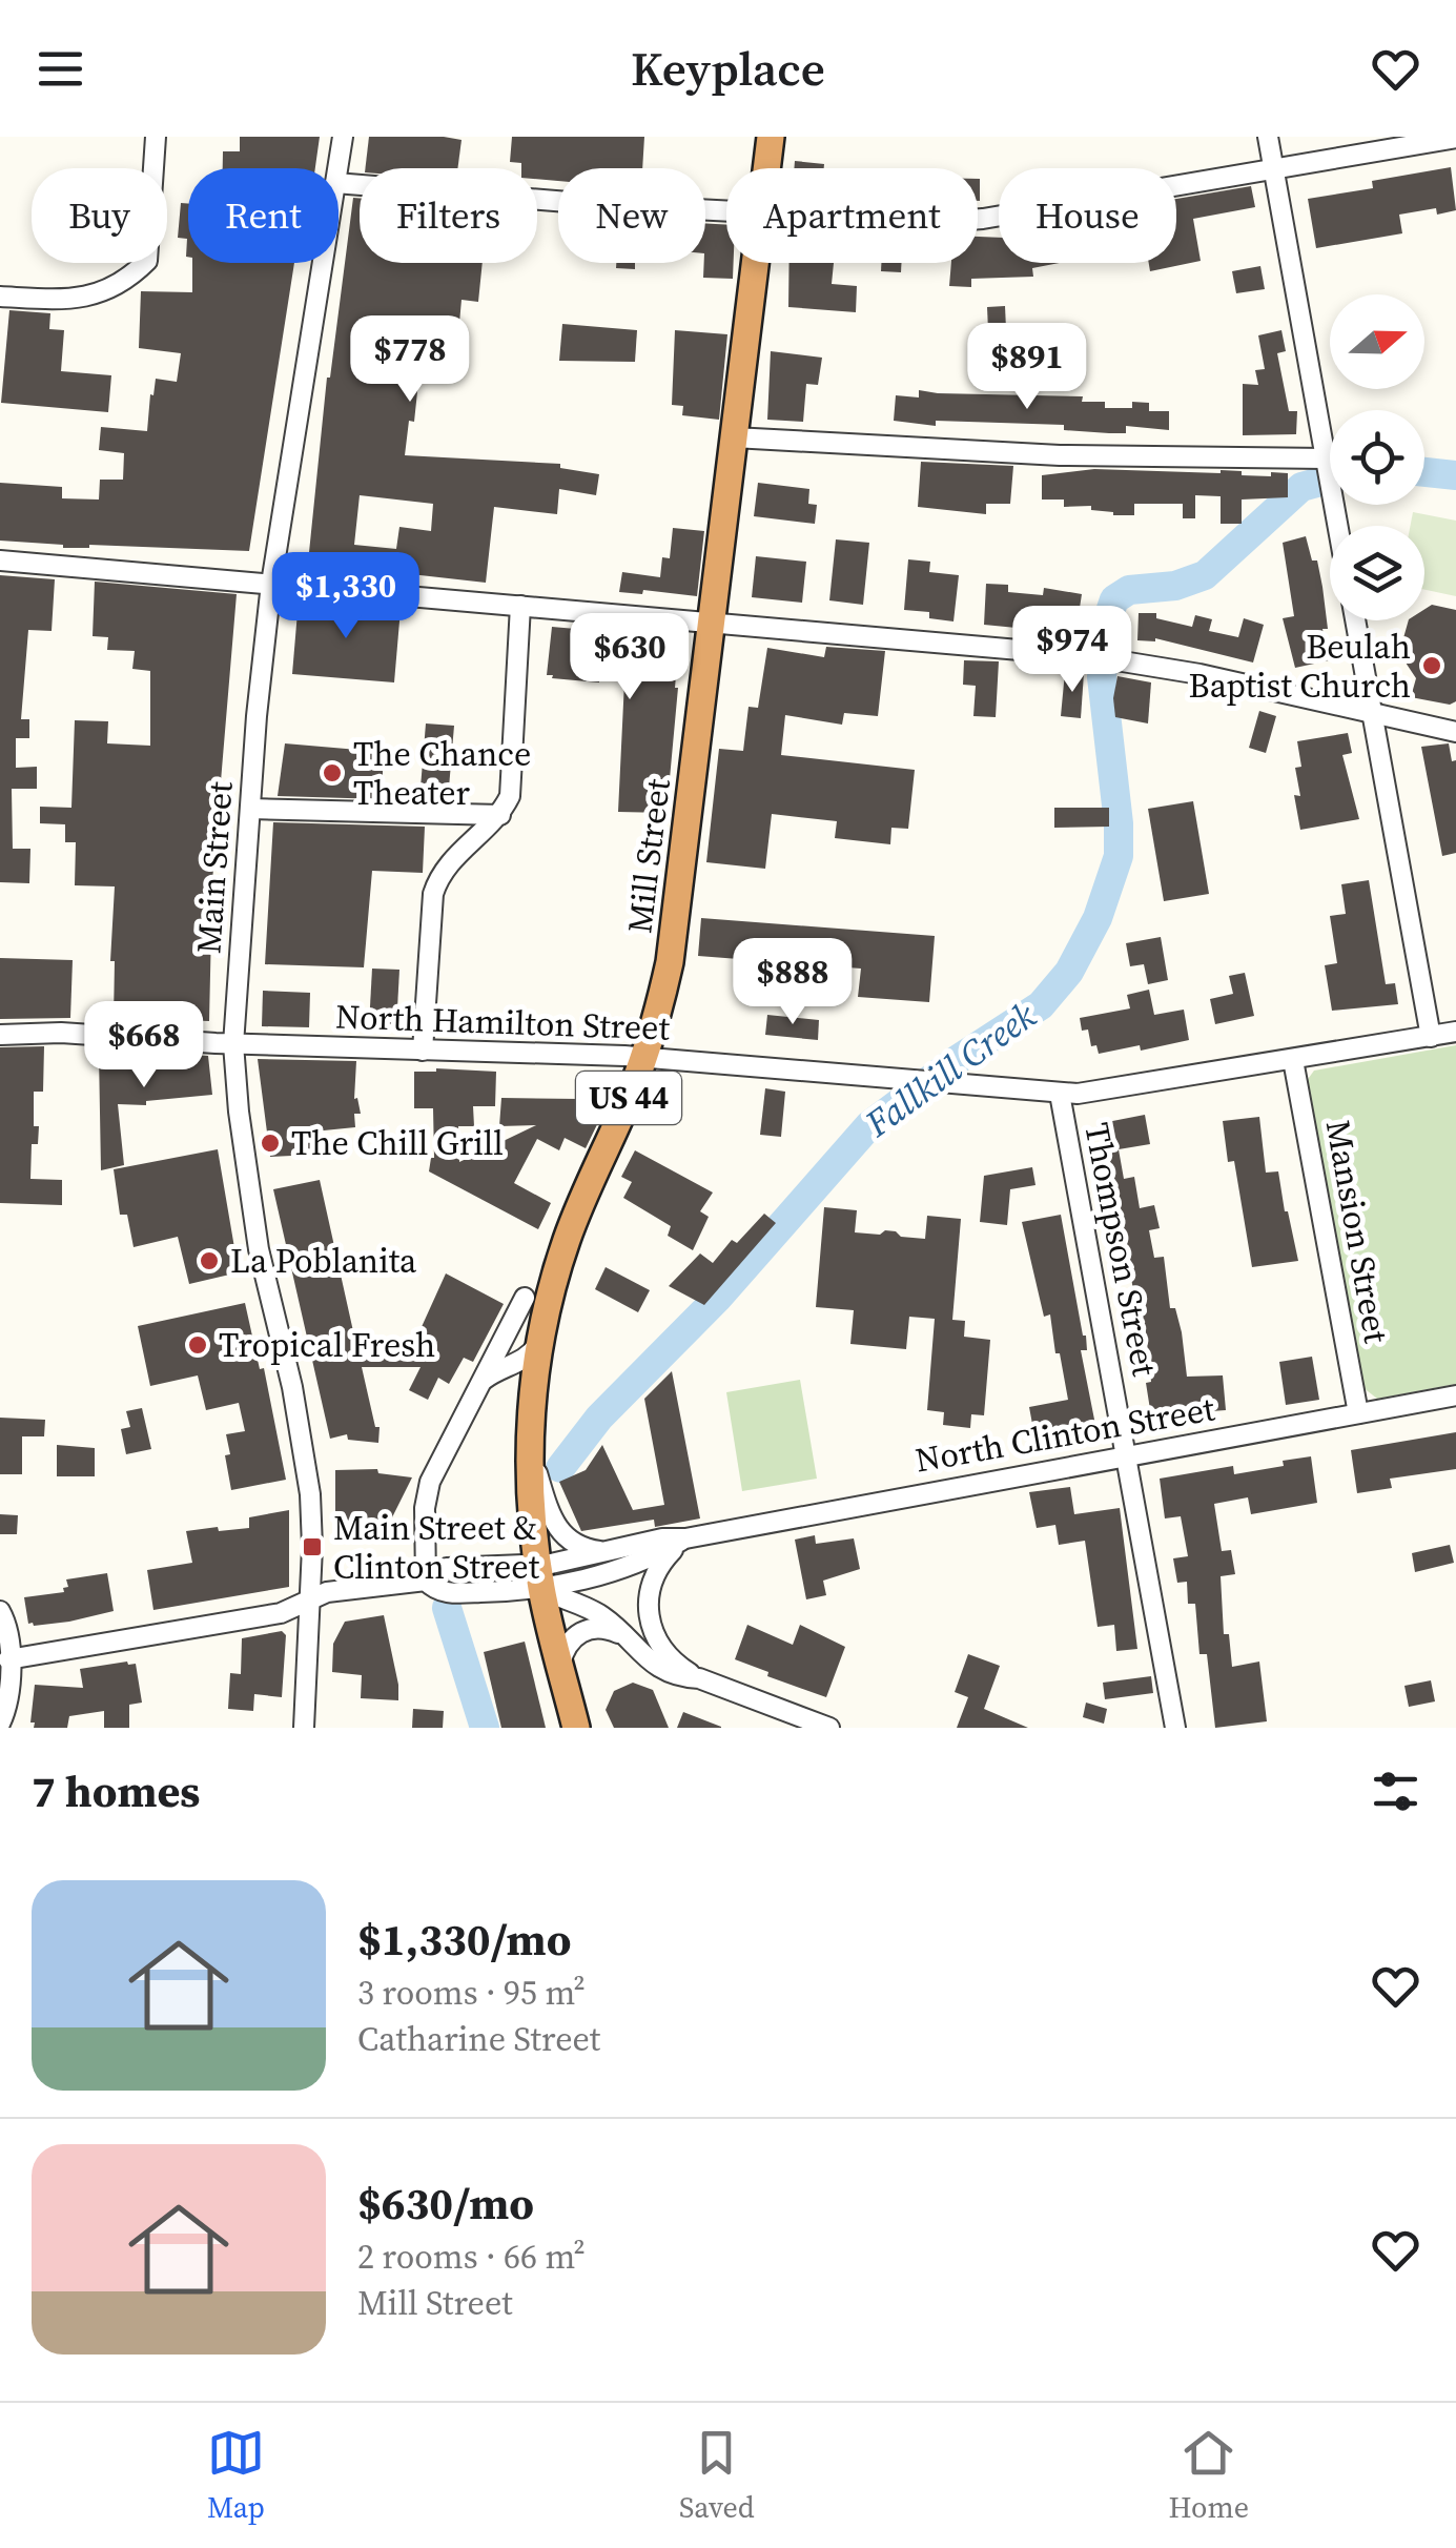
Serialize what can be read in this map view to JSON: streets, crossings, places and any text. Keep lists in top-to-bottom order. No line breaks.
{"streets":{"highway":["Mill Street","US 44"],"street":["Main Street","North Hamilton Street","Mansion Street","Thompson Street","North Clinton Street"]},"crossings":[["Mill Street","North Hamilton Street"],["Mill Street","US 44"],["Mill Street","North Clinton Street"],["Main Street","North Hamilton Street"],["Main Street","North Clinton Street"],["North Hamilton Street","Mansion Street"],["North Hamilton Street","Thompson Street"],["US 44","North Clinton Street"],["Mansion Street","North Clinton Street"],["Thompson Street","North Clinton Street"]],"water":["Fallkill Creek"],"places":{"other":["Beulah Baptist Church","The Chance Theater","The Chill Grill","La Poblanita","Tropical Fresh"],"transit":["Main Street & Clinton Street"]},"north":"right","page":{"header":"Keyplace","chip":["Buy","Rent","Filters","New","Apartment","House"],"price":["$778","$891","$1,330","$974","$630","$888","$668"],"heading":"7 homes","list":[{"name":"$1,330/mo","note":"3 rooms · 95 m² · Catharine Street"},{"name":"$630/mo","note":"2 rooms · 66 m² · Mill Street"}],"tabs":["Map","Saved","Home"]}}
